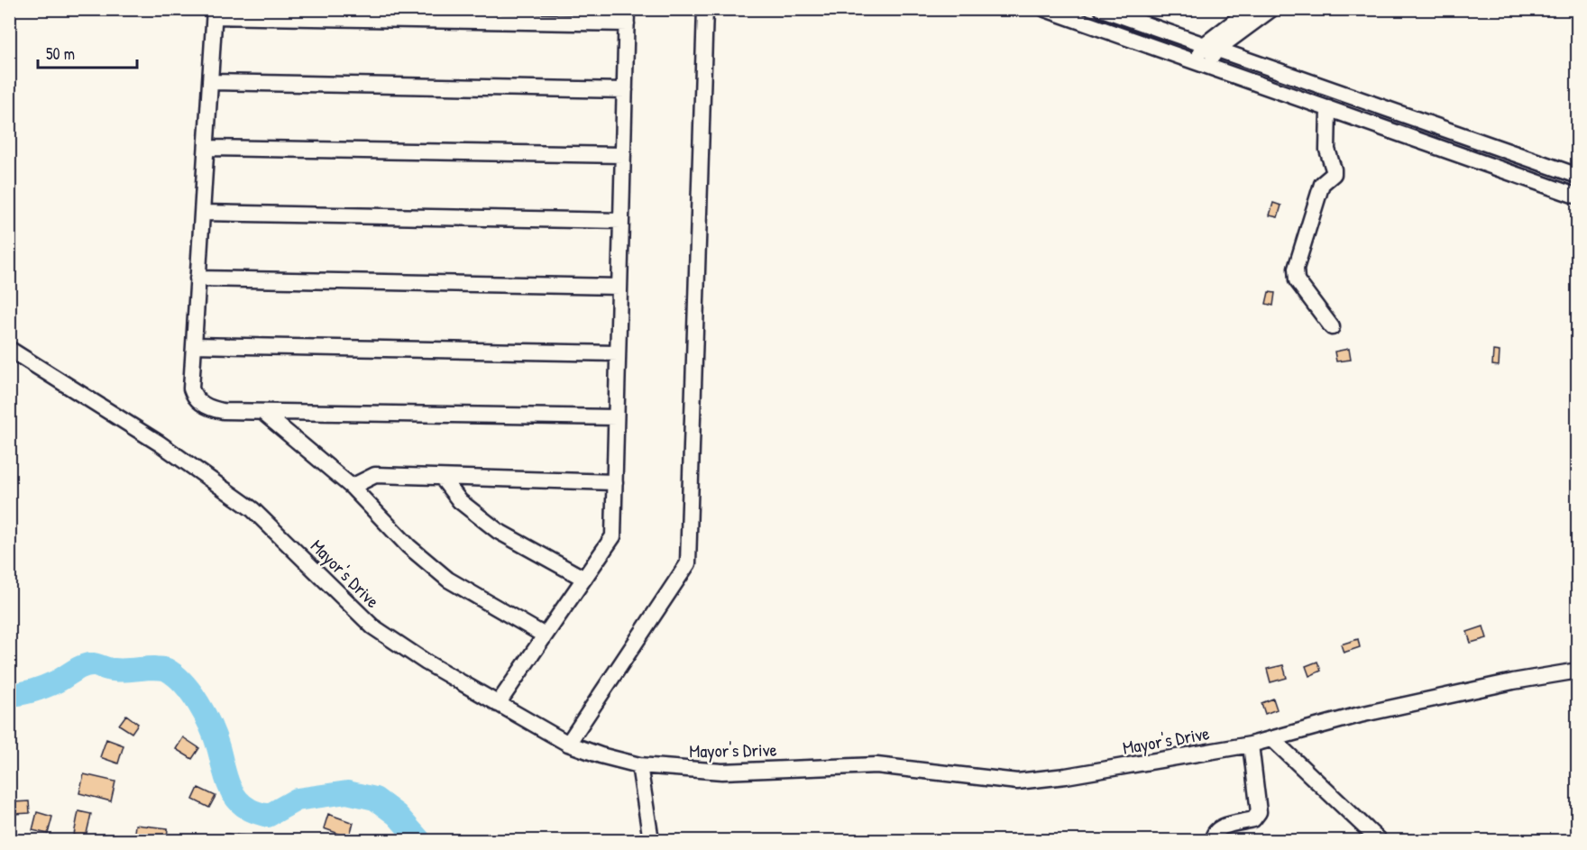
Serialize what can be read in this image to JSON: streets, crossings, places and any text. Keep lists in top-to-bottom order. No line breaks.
{"streets":{"street":["Mayor's Drive"]},"scale_bar":"50 m"}
